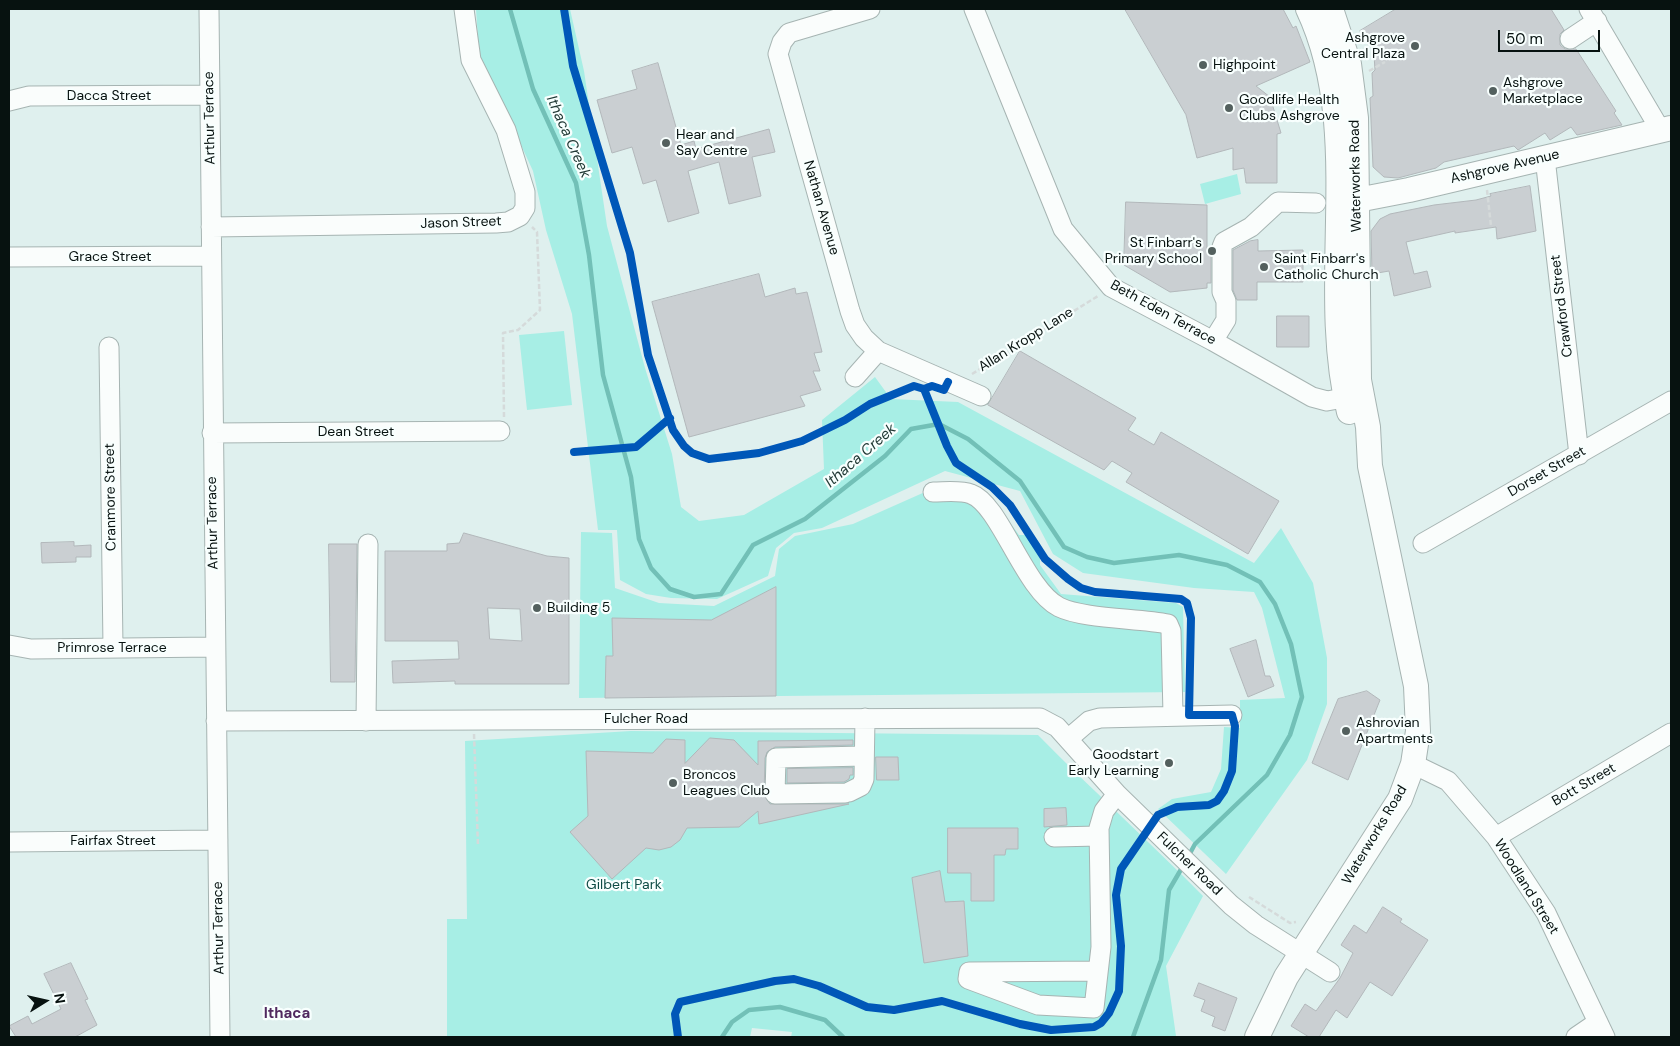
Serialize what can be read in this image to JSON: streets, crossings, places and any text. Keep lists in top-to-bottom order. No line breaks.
{"streets":{"main road":["Ashgrove Avenue","Waterworks Road"],"street":["Dacca Street","Arthur Terrace","Nathan Avenue","Jason Street","Grace Street","Crawford Street","Beth Eden Terrace","Dean Street","Dorset Street","Cranmore Street","Primrose Terrace","Fulcher Road","Bott Street","Fairfax Street","Woodland Street"],"path":["Allan Kropp Lane"]},"crossings":[["Dacca Street","Arthur Terrace"],["Arthur Terrace","Jason Street"],["Arthur Terrace","Grace Street"],["Arthur Terrace","Dean Street"],["Arthur Terrace","Primrose Terrace"],["Arthur Terrace","Fulcher Road"],["Arthur Terrace","Fairfax Street"],["Ashgrove Avenue","Waterworks Road"],["Ashgrove Avenue","Crawford Street"],["Waterworks Road","Beth Eden Terrace"],["Waterworks Road","Fulcher Road"],["Waterworks Road","Woodland Street"],["Nathan Avenue","Allan Kropp Lane"],["Crawford Street","Dorset Street"],["Cranmore Street","Primrose Terrace"],["Bott Street","Woodland Street"]],"districts":["Ithaca"],"water":["Ithaca Creek"],"parks":["Gilbert Park"],"places":["Ashgrove Central Plaza","Highpoint","Ashgrove Marketplace","Goodlife Health Clubs Ashgrove","Hear and Say Centre","St Finbarr's Primary School","Saint Finbarr's Catholic Church","Building 5","Ashrovian Apartments","Goodstart Early Learning","Broncos Leagues Club"],"scale_bar":"50 m","north":"right"}
